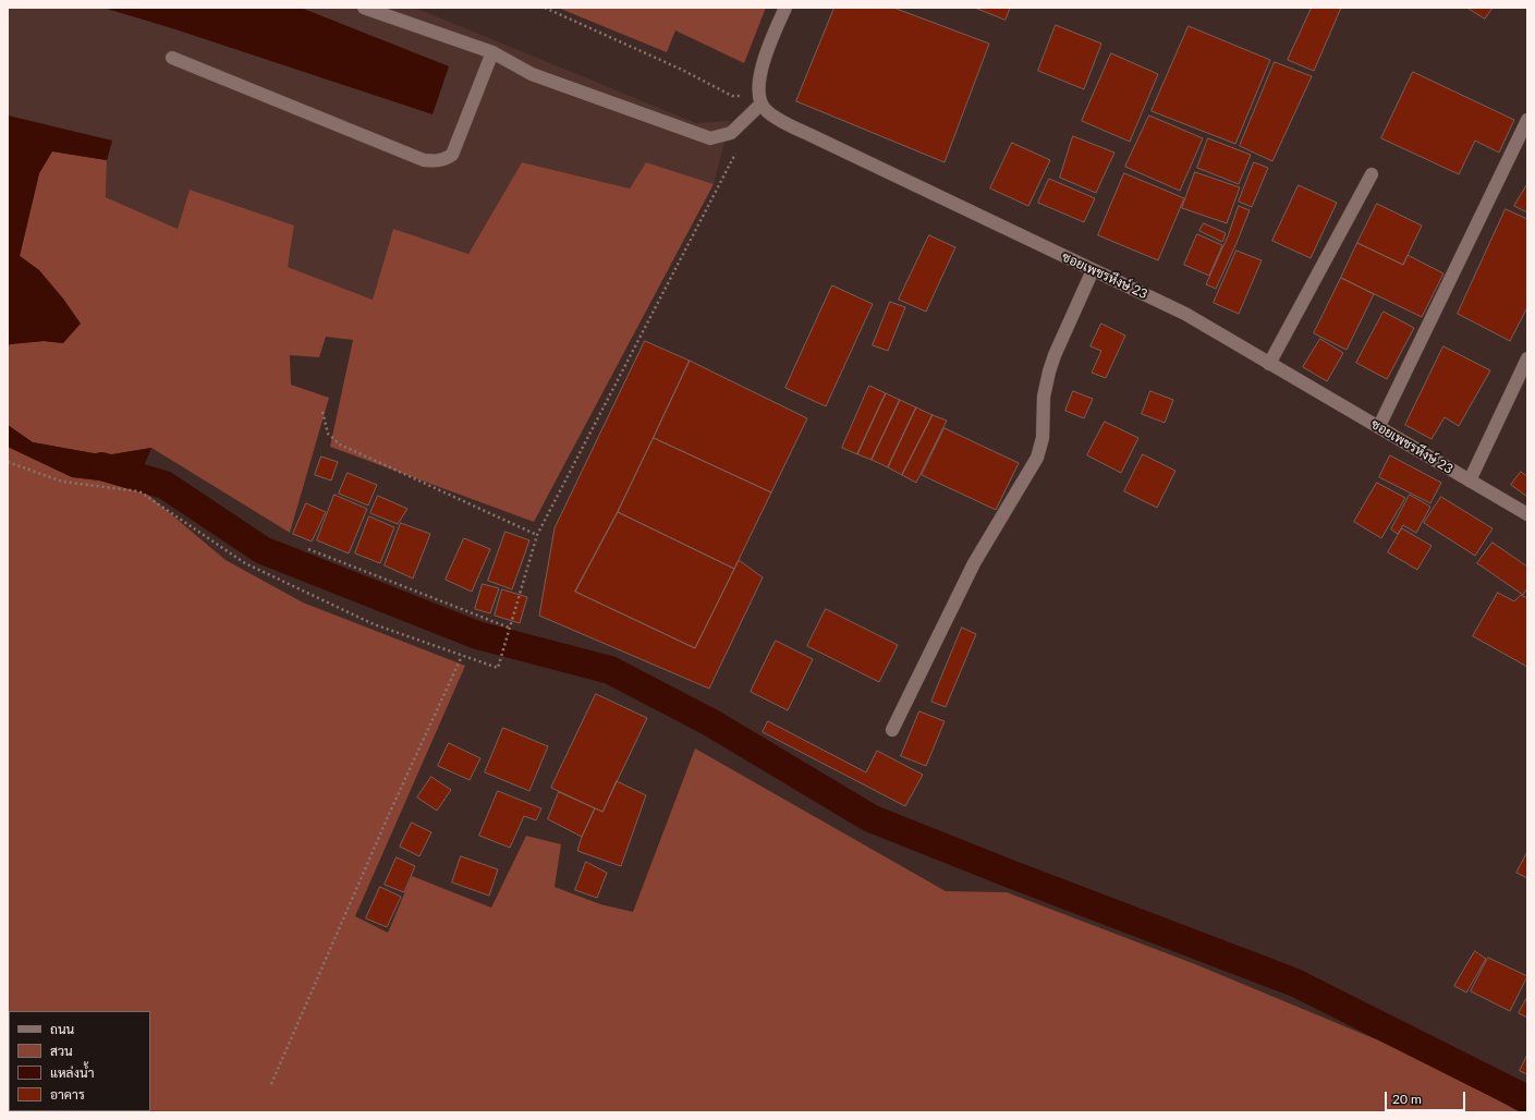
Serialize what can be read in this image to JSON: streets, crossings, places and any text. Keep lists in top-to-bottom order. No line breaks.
{"streets":{"street":["ซอยเพชรหึงษ์ 23"]},"legend":["ถนน","สวน","แหล่งน้ำ","อาคาร"],"scale_bar":"20 m"}
